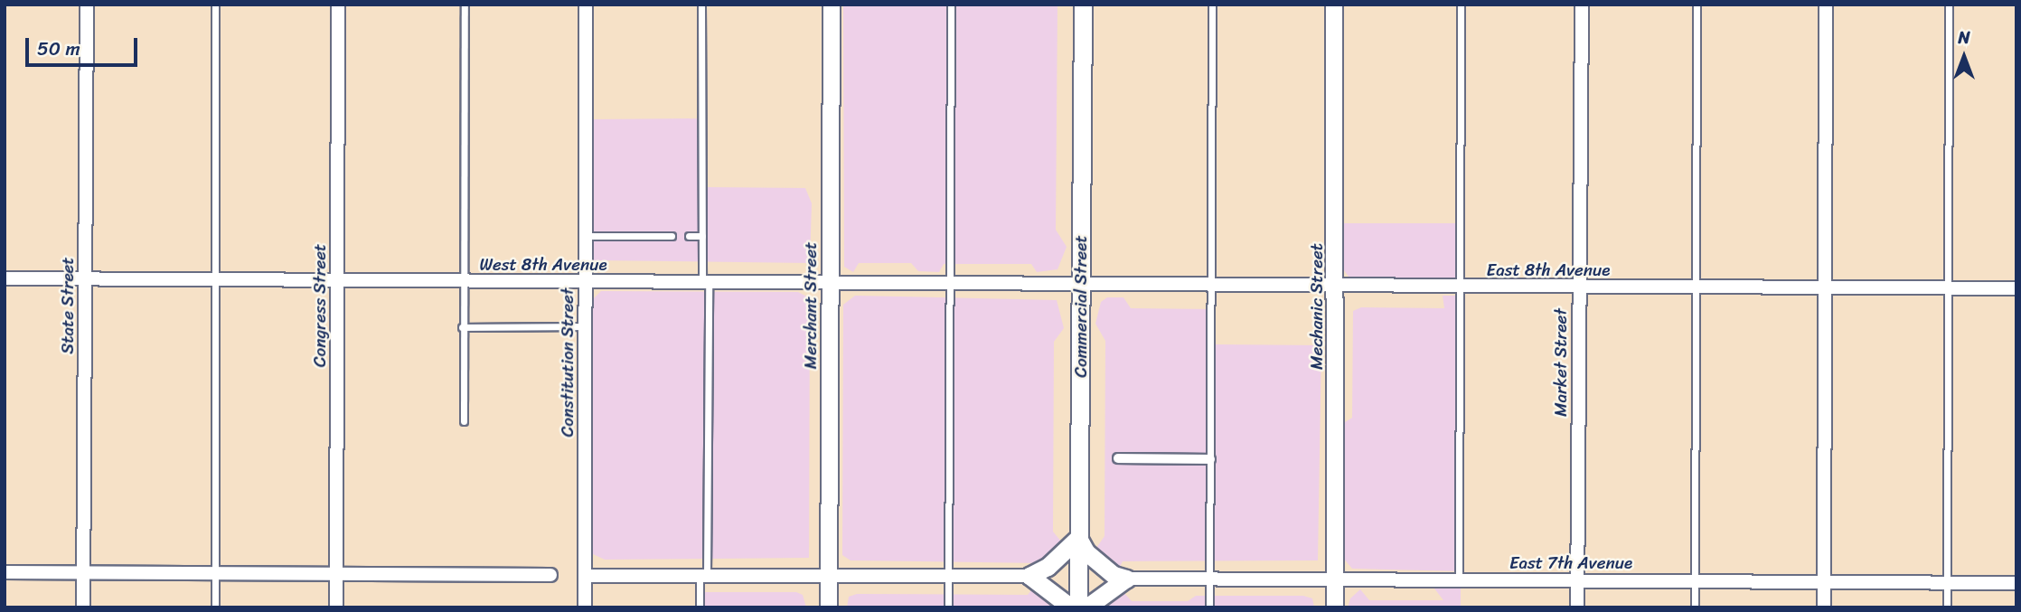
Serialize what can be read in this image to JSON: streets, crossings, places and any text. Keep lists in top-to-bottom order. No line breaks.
{"streets":{"main road":["Commercial Street"],"street":["West 8th Avenue","East 8th Avenue","State Street","Congress Street","Merchant Street","Mechanic Street","Constitution Street","Market Street","East 7th Avenue"]},"crossings":[["West 8th Avenue","East 8th Avenue"],["West 8th Avenue","State Street"],["West 8th Avenue","Congress Street"],["West 8th Avenue","Merchant Street"],["West 8th Avenue","Commercial Street"],["West 8th Avenue","Constitution Street"],["East 8th Avenue","Commercial Street"],["East 8th Avenue","Mechanic Street"],["East 8th Avenue","Market Street"],["Mechanic Street","East 7th Avenue"],["Market Street","East 7th Avenue"]],"scale_bar":"50 m","north":"top"}
